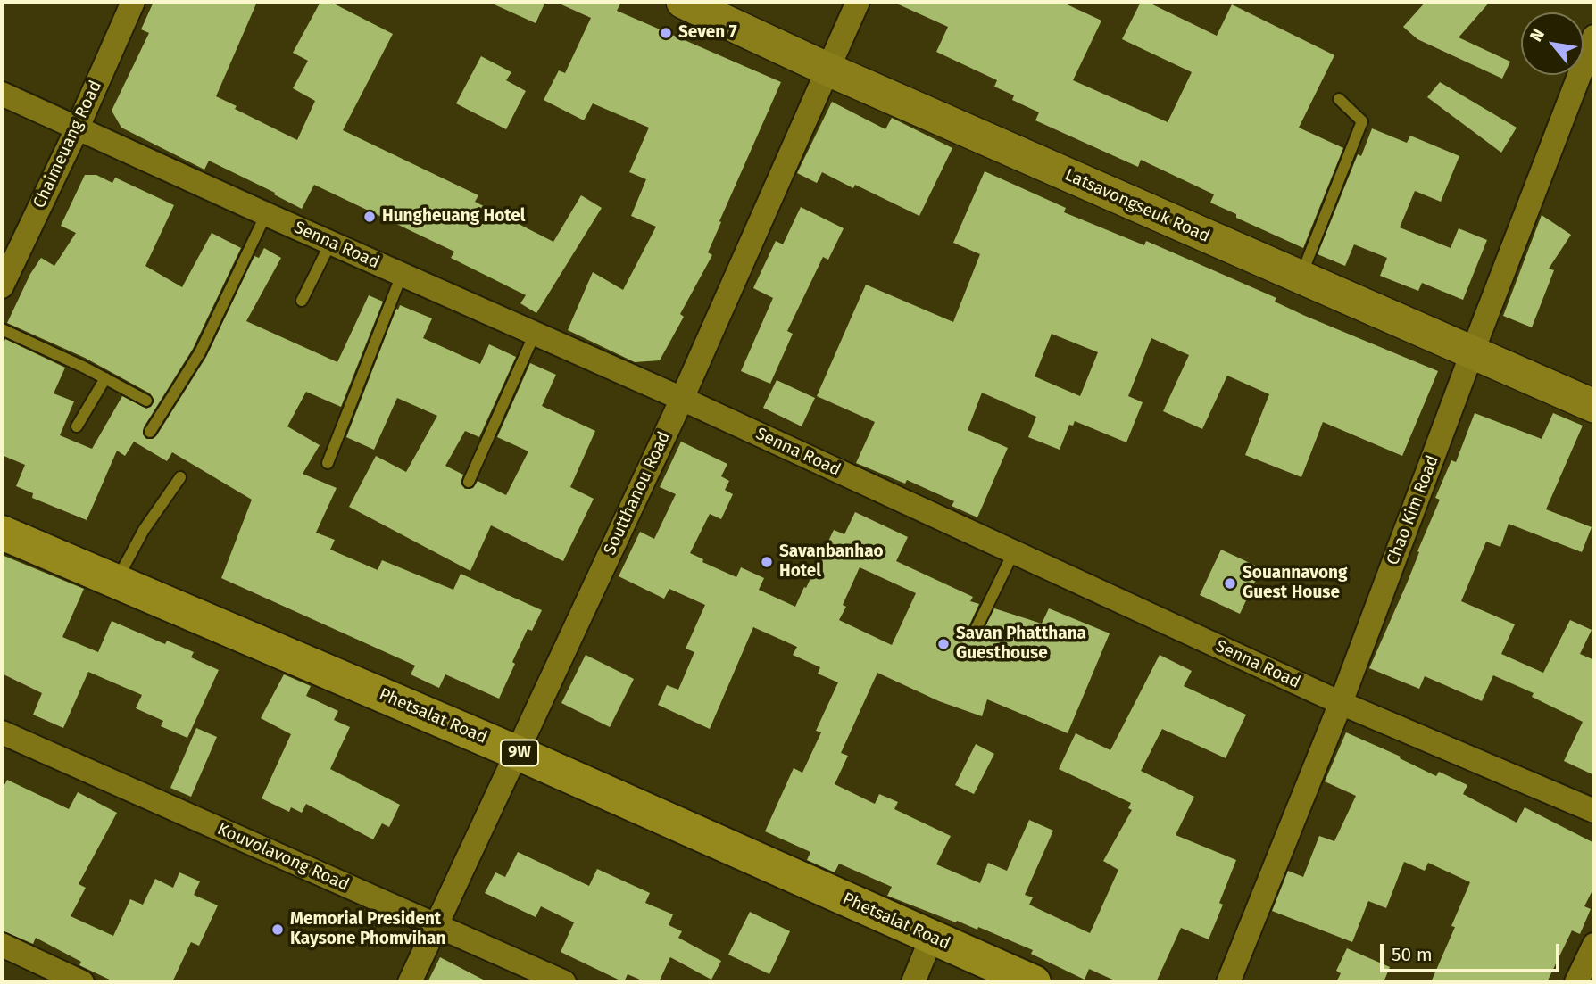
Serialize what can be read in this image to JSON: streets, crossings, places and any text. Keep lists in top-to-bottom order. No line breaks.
{"streets":{"main road":["Phetsalat Road","9W"],"street":["Chaimeuang Road","Latsavongseuk Road","Senna Road","Soutthanou Road","Chao Kim Road","Kouvolavong Road"]},"crossings":[["Chaimeuang Road","Senna Road"],["Latsavongseuk Road","Soutthanou Road"],["Latsavongseuk Road","Chao Kim Road"],["Senna Road","Soutthanou Road"],["Senna Road","Chao Kim Road"],["Soutthanou Road","Phetsalat Road"],["Soutthanou Road","Kouvolavong Road"]],"places":["Seven 7","Hungheuang Hotel","Savanbanhao Hotel","Souannavong Guest House","Savan Phatthana Guesthouse","Memorial President Kaysone Phomvihan"],"scale_bar":"50 m","north":"top left"}
